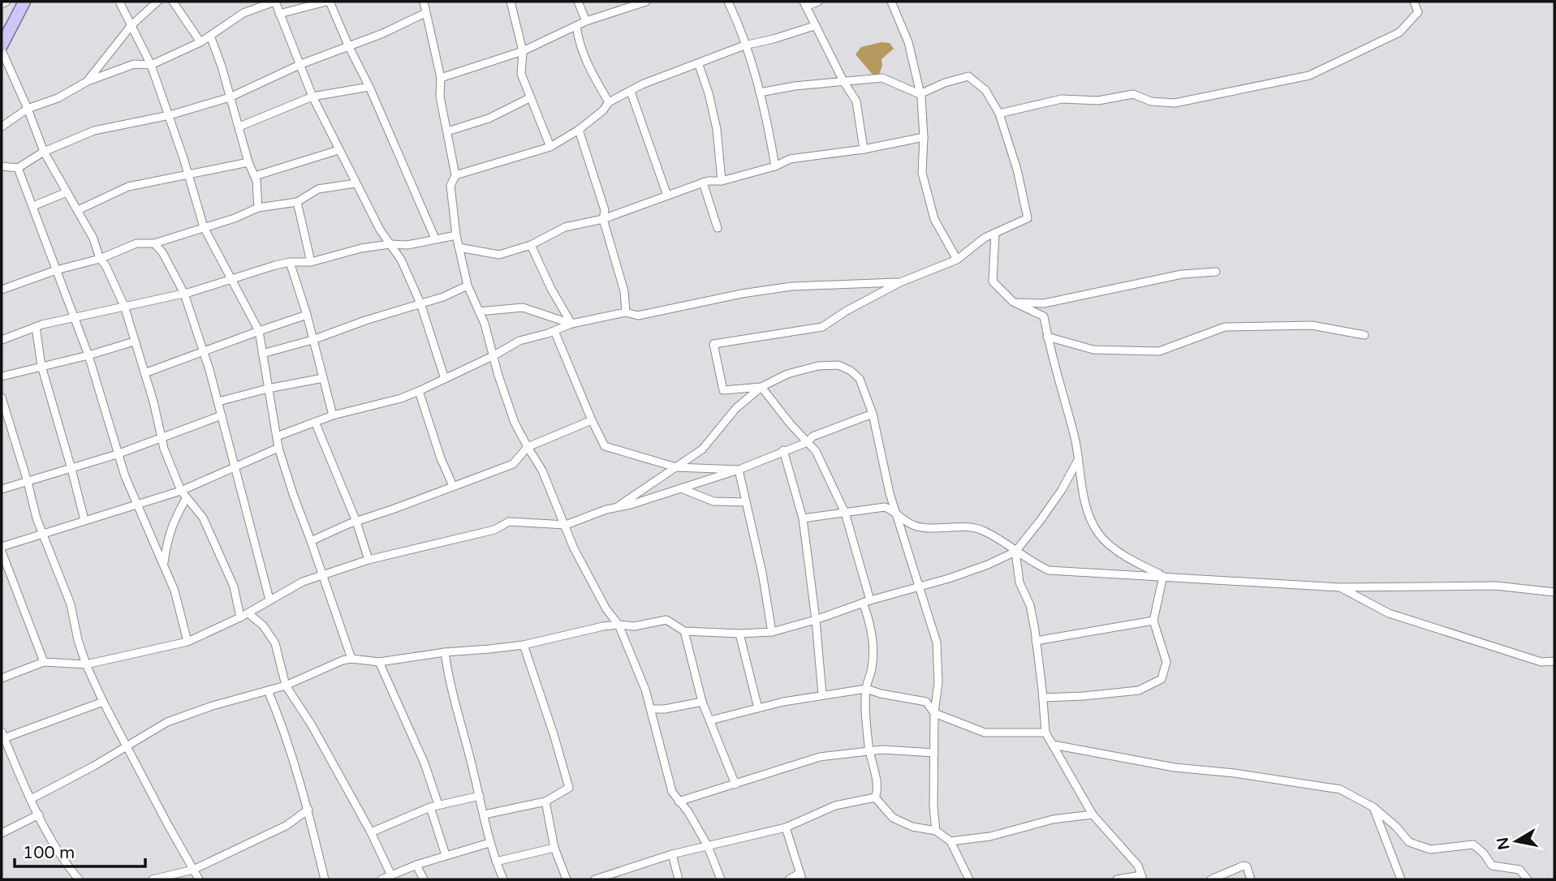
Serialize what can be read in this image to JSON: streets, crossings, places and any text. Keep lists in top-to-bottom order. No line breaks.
{"scale_bar":"100 m","north":"left"}
